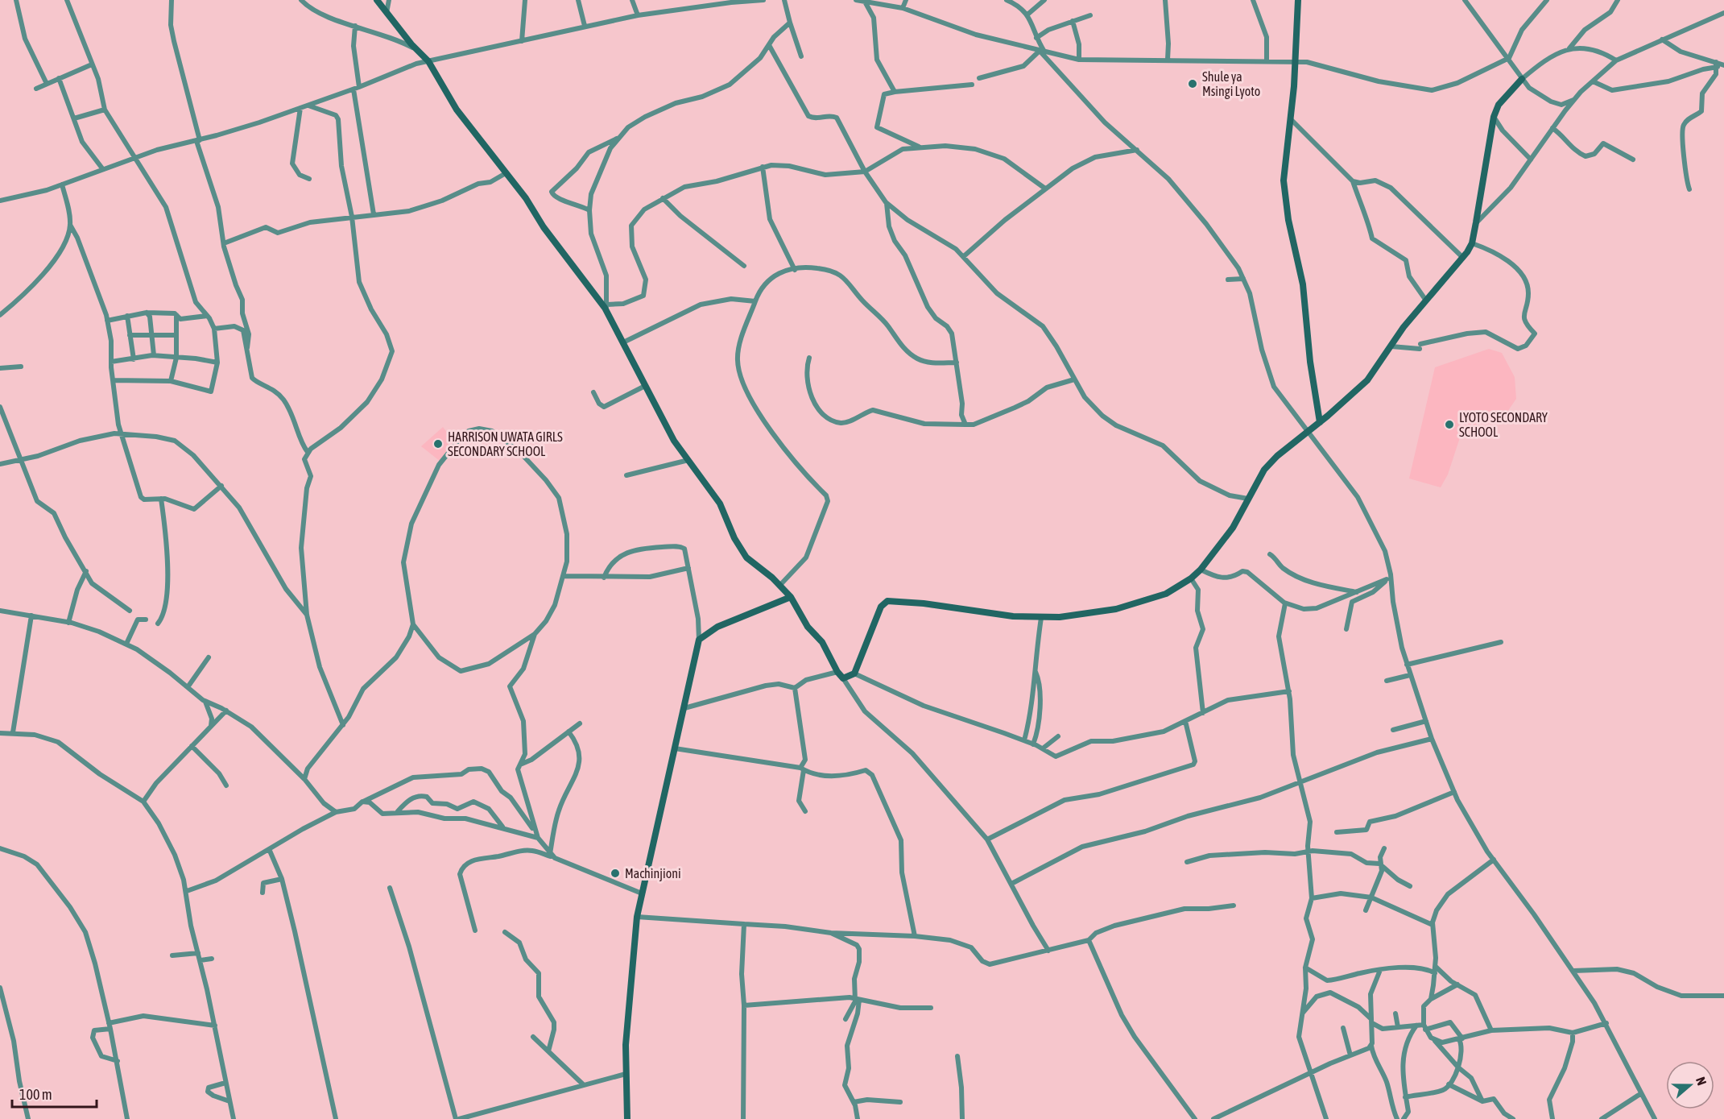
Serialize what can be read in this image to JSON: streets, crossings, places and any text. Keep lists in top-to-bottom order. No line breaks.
{"places":["Shule ya Msingi Lyoto","LYOTO SECONDARY SCHOOL","HARRISON UWATA GIRLS SECONDARY SCHOOL","Machinjioni"],"scale_bar":"100 m","north":"right"}
